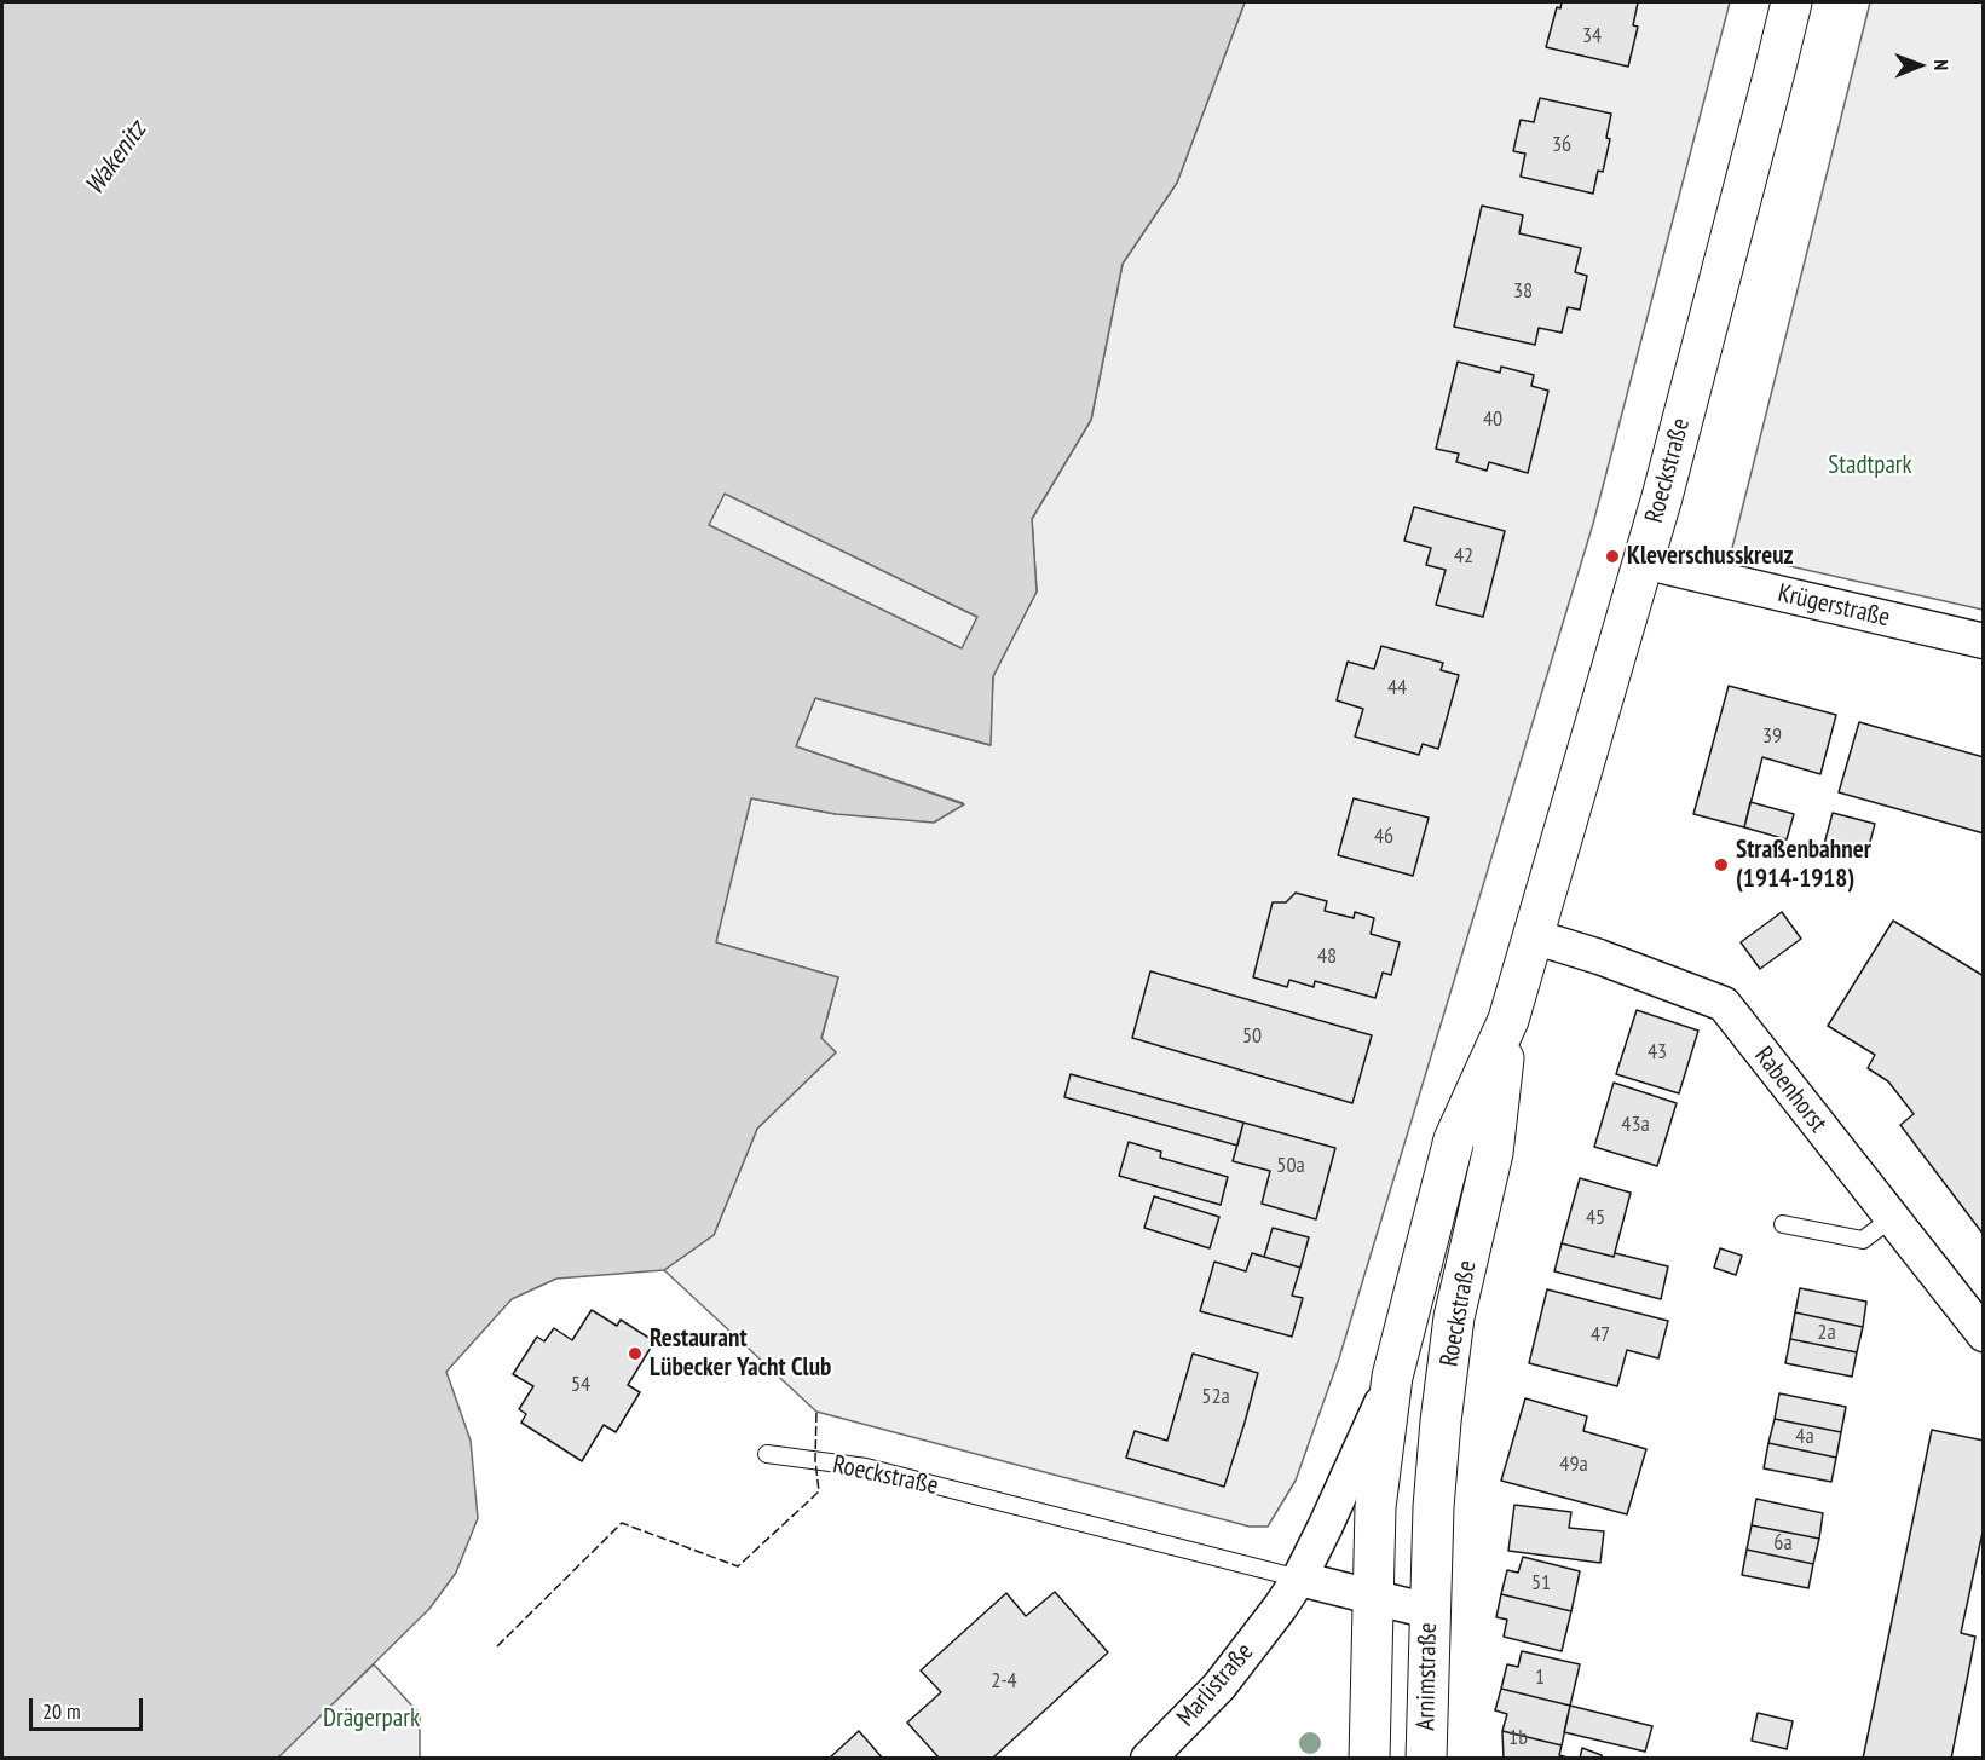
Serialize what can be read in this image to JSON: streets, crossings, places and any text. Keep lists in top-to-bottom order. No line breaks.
{"streets":{"main road":["Roeckstraße","Arnimstraße"],"street":["Krügerstraße","Rabenhorst","Marlistraße"]},"crossings":[["Roeckstraße","Krügerstraße"],["Roeckstraße","Rabenhorst"],["Roeckstraße","Arnimstraße"],["Roeckstraße","Marlistraße"]],"water":["Wakenitz"],"parks":["Stadtpark","Drägerpark"],"places":["Kleverschusskreuz","Straßenbahner (1914-1918)","Restaurant Lübecker Yacht Club"],"house_numbers":["34","36","38","40","42","44","39","46","48","50","43","43a","50a","45","2a","47","54","52a","4a","49a","6a","51","1","2-4","1b"],"scale_bar":"20 m","north":"right"}
